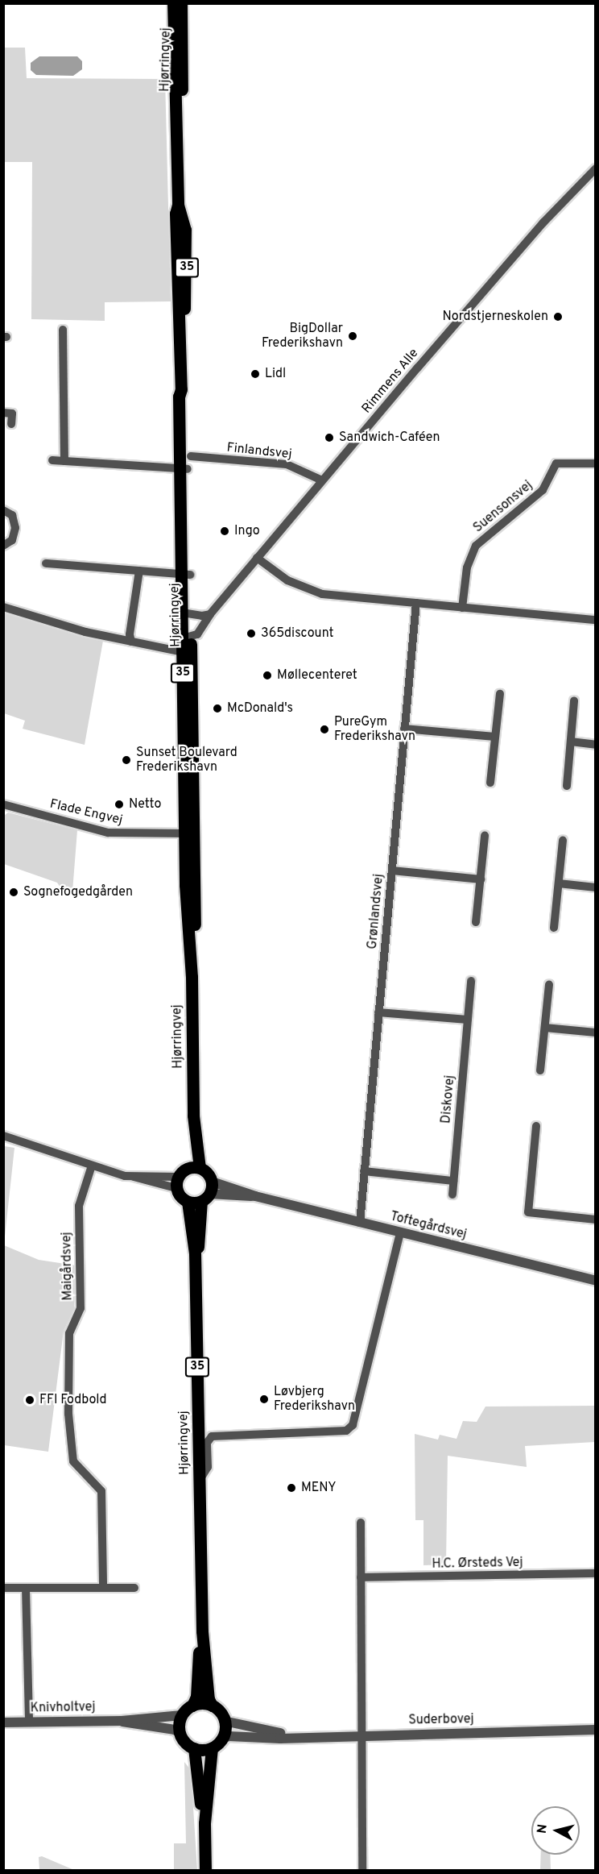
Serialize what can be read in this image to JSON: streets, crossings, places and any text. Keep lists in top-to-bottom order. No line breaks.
{"streets":{"main road":["Hjørringvej","35"],"street":["Rimmens Alle","Finlandsvej","Suensonsvej","Flade Engvej","Grønlandsvej","Diskovej","Toftegårdsvej","Maigårdsvej","H.C. Ørsteds Vej","Knivholtvej","Suderbovej"]},"crossings":[["Hjørringvej","Rimmens Alle"],["Hjørringvej","Flade Engvej"],["Hjørringvej","Toftegårdsvej"],["Hjørringvej","Knivholtvej"],["Hjørringvej","Suderbovej"],["Rimmens Alle","Finlandsvej"],["Grønlandsvej","Toftegårdsvej"],["Knivholtvej","Suderbovej"]],"places":["Nordstjerneskolen","BigDollar Frederikshavn","Lidl","Sandwich-Caféen","Ingo","365discount","Møllecenteret","McDonald's","PureGym Frederikshavn","Sunset Boulevard Frederikshavn","Netto","Sognefogedgården","Løvbjerg Frederikshavn","FFI Fodbold","MENY"],"north":"left"}
